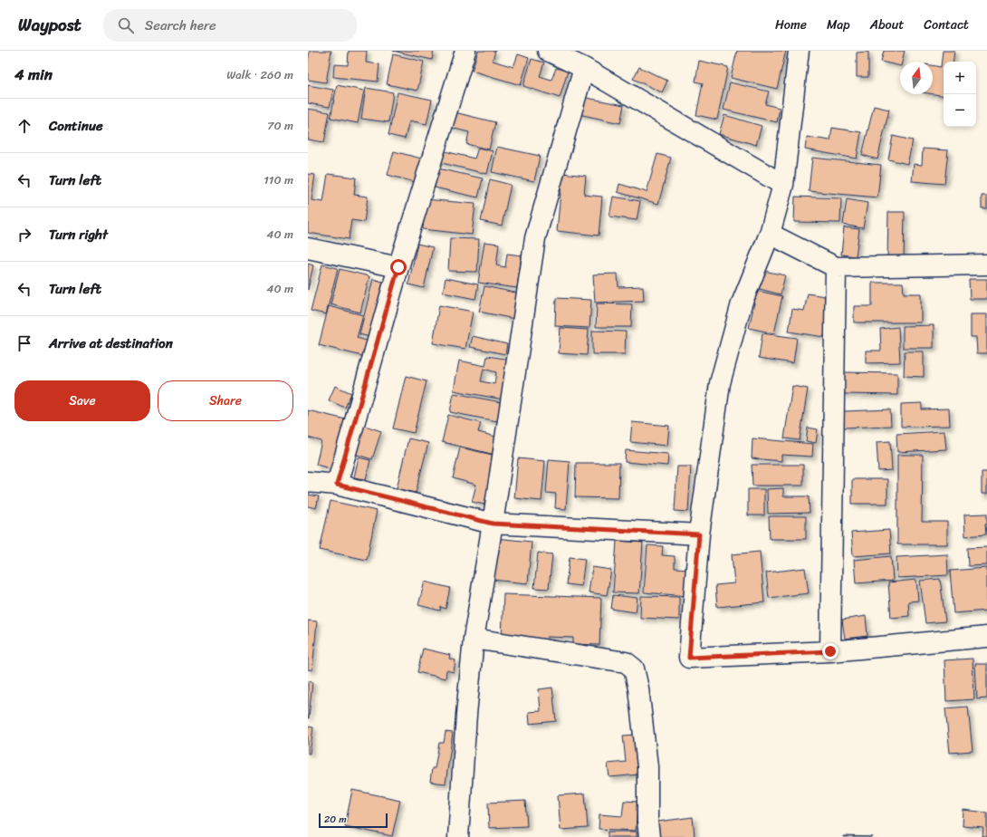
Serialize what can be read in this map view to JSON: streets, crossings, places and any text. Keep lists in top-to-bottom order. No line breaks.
{"scale_bar":"20 m","north":"top","page":{"header":"Waypost","search":"Search here","nav":["Home","Map","About","Contact"],"heading":["4 min","Walk · 260 m"],"map_buttons":["+","−"],"list":[["Continue","70 m"],["Turn left","110 m"],["Turn right","40 m"],["Turn left","40 m"],"Arrive at destination"],"buttons":["Save","Share"],"scale":"20 m"}}
